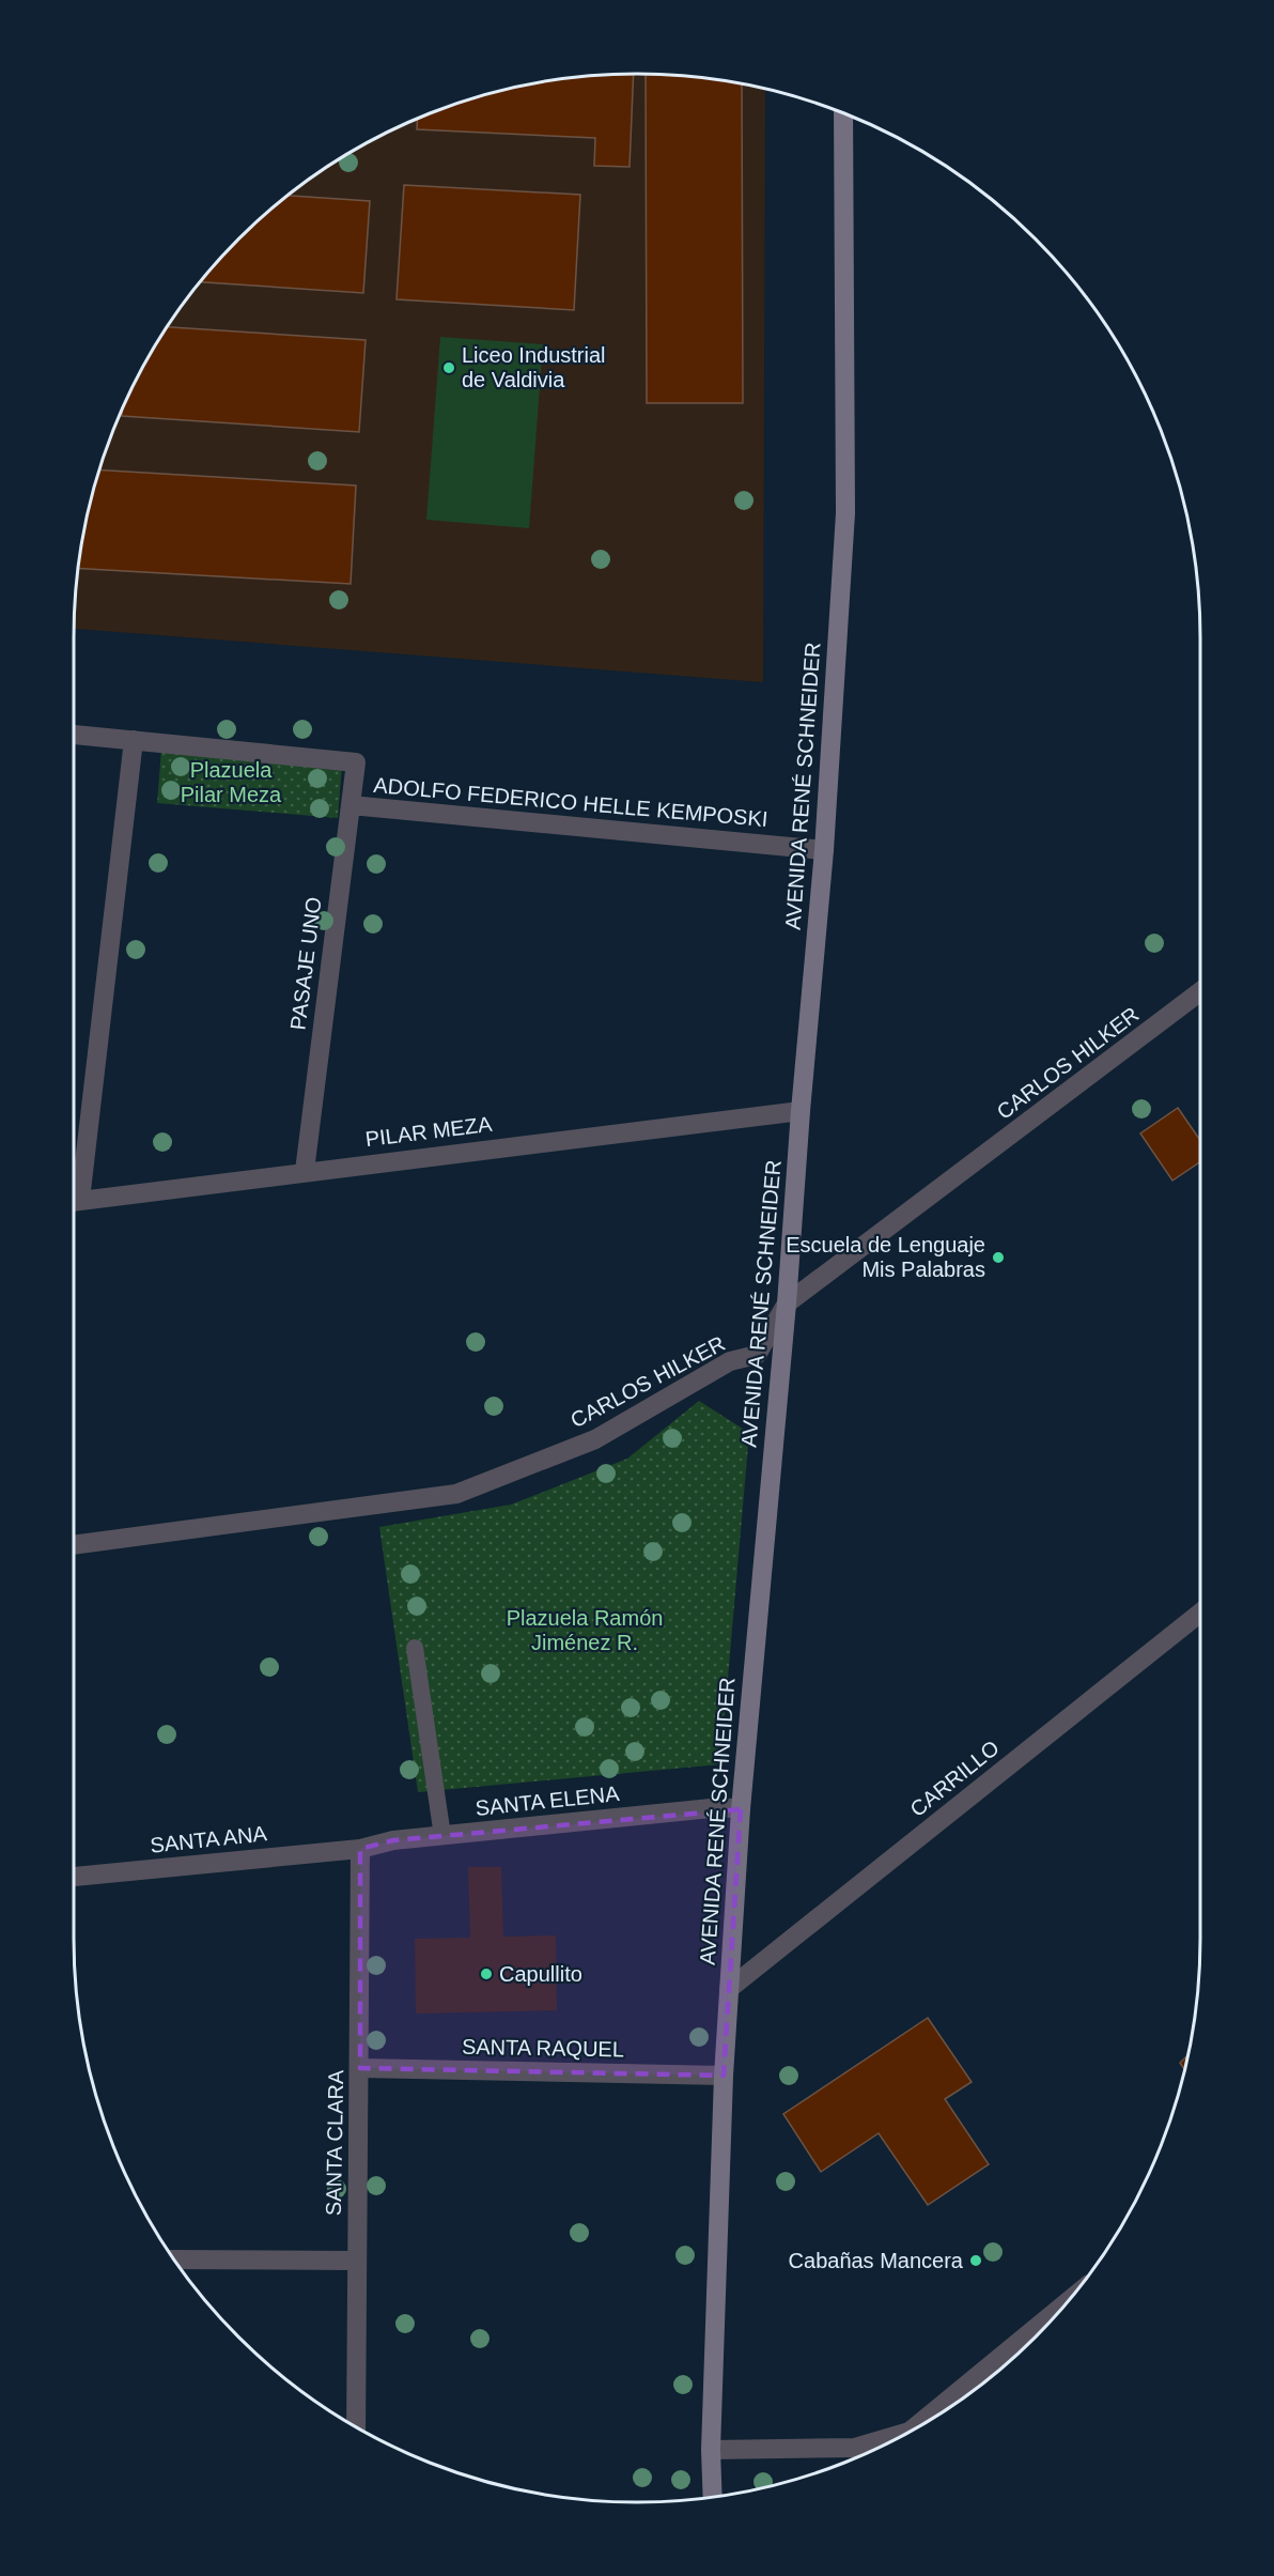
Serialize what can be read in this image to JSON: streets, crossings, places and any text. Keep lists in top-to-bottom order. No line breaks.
{"streets":{"main road":["AVENIDA RENÉ SCHNEIDER"],"street":["ADOLFO FEDERICO HELLE KEMPOSKI","PASAJE UNO","CARLOS HILKER","PILAR MEZA","CARRILLO","SANTA ELENA","SANTA ANA","SANTA RAQUEL","SANTA CLARA"]},"crossings":[["AVENIDA RENÉ SCHNEIDER","ADOLFO FEDERICO HELLE KEMPOSKI"],["AVENIDA RENÉ SCHNEIDER","CARLOS HILKER"],["AVENIDA RENÉ SCHNEIDER","PILAR MEZA"],["AVENIDA RENÉ SCHNEIDER","CARRILLO"],["AVENIDA RENÉ SCHNEIDER","SANTA ELENA"],["AVENIDA RENÉ SCHNEIDER","SANTA RAQUEL"],["ADOLFO FEDERICO HELLE KEMPOSKI","PASAJE UNO"],["PASAJE UNO","PILAR MEZA"],["SANTA ELENA","SANTA ANA"],["SANTA ELENA","SANTA CLARA"],["SANTA ANA","SANTA CLARA"],["SANTA RAQUEL","SANTA CLARA"]],"parks":["Plazuela Pilar Meza","Plazuela Ramón Jiménez R."],"places":["Liceo Industrial de Valdivia","Escuela de Lenguaje Mis Palabras","Capullito","Cabañas Mancera"]}
